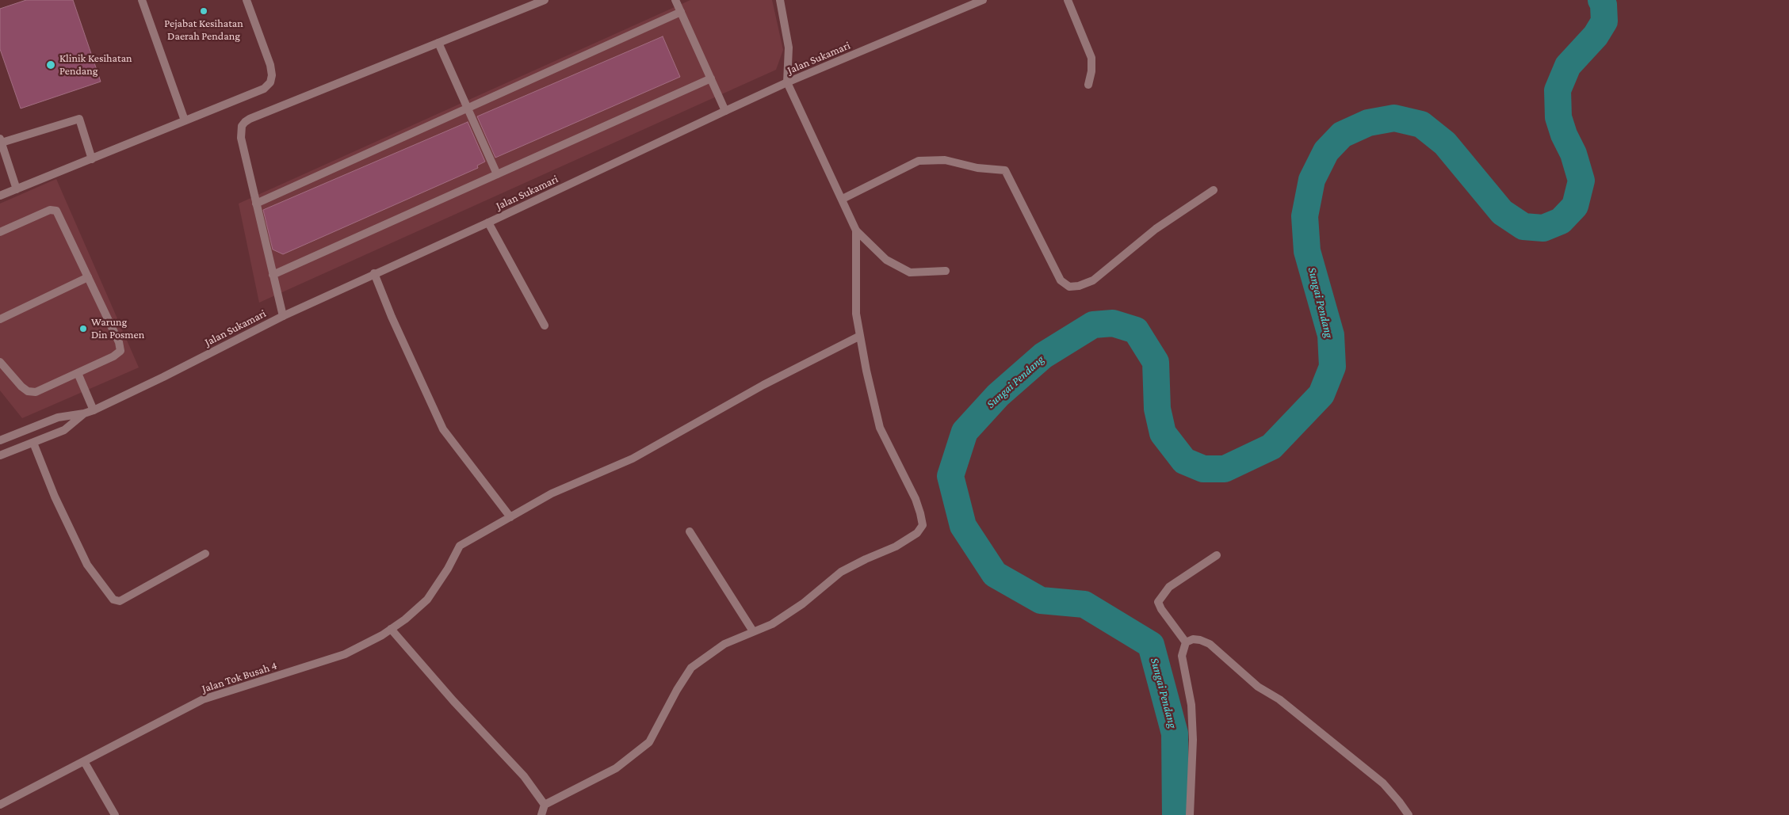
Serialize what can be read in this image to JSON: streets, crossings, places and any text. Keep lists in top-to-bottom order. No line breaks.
{"streets":{"street":["Jalan Sukamari","Jalan Tok Busah 4"]},"water":["Sungai Pendang"],"places":["Pejabat Kesihatan Daerah Pendang","Klinik Kesihatan Pendang","Warung Din Posmen"]}
